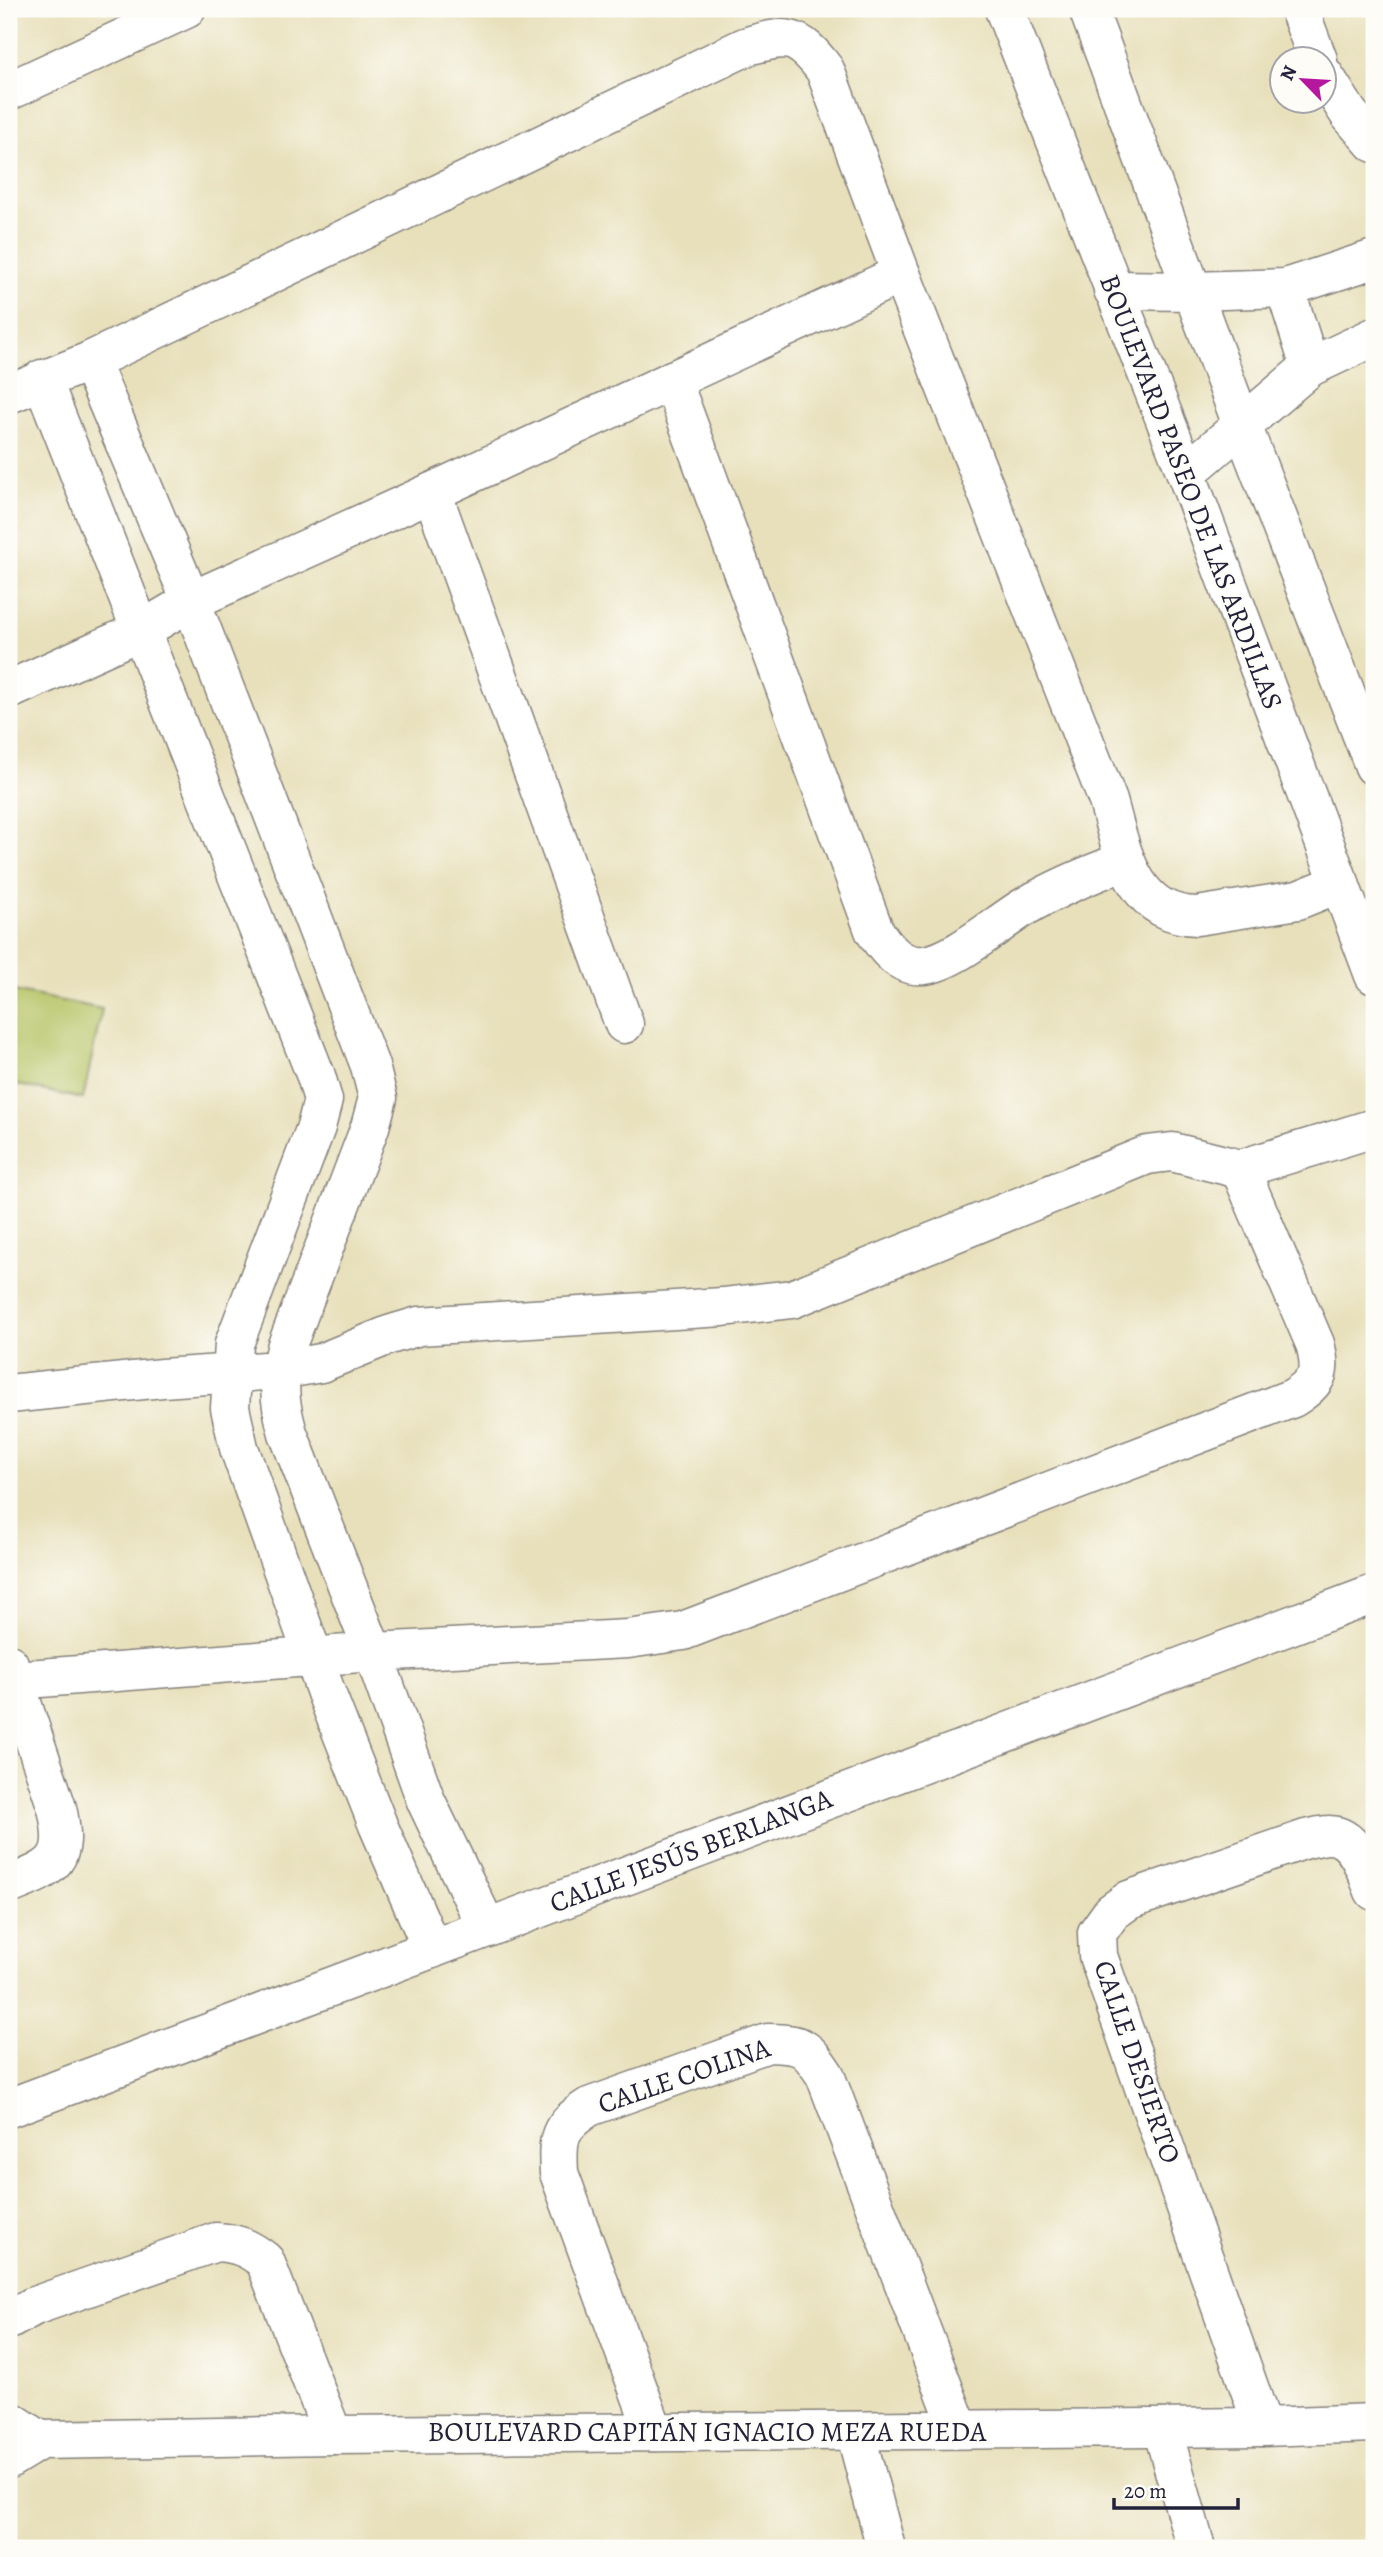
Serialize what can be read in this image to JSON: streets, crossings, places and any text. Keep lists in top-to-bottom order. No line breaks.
{"streets":{"street":["BOULEVARD PASEO DE LAS ARDILLAS","CALLE JESÚS BERLANGA","CALLE DESIERTO","CALLE COLINA","BOULEVARD CAPITÁN IGNACIO MEZA RUEDA"]},"crossings":[["CALLE DESIERTO","BOULEVARD CAPITÁN IGNACIO MEZA RUEDA"],["CALLE COLINA","BOULEVARD CAPITÁN IGNACIO MEZA RUEDA"]],"scale_bar":"20 m","north":"top left"}
